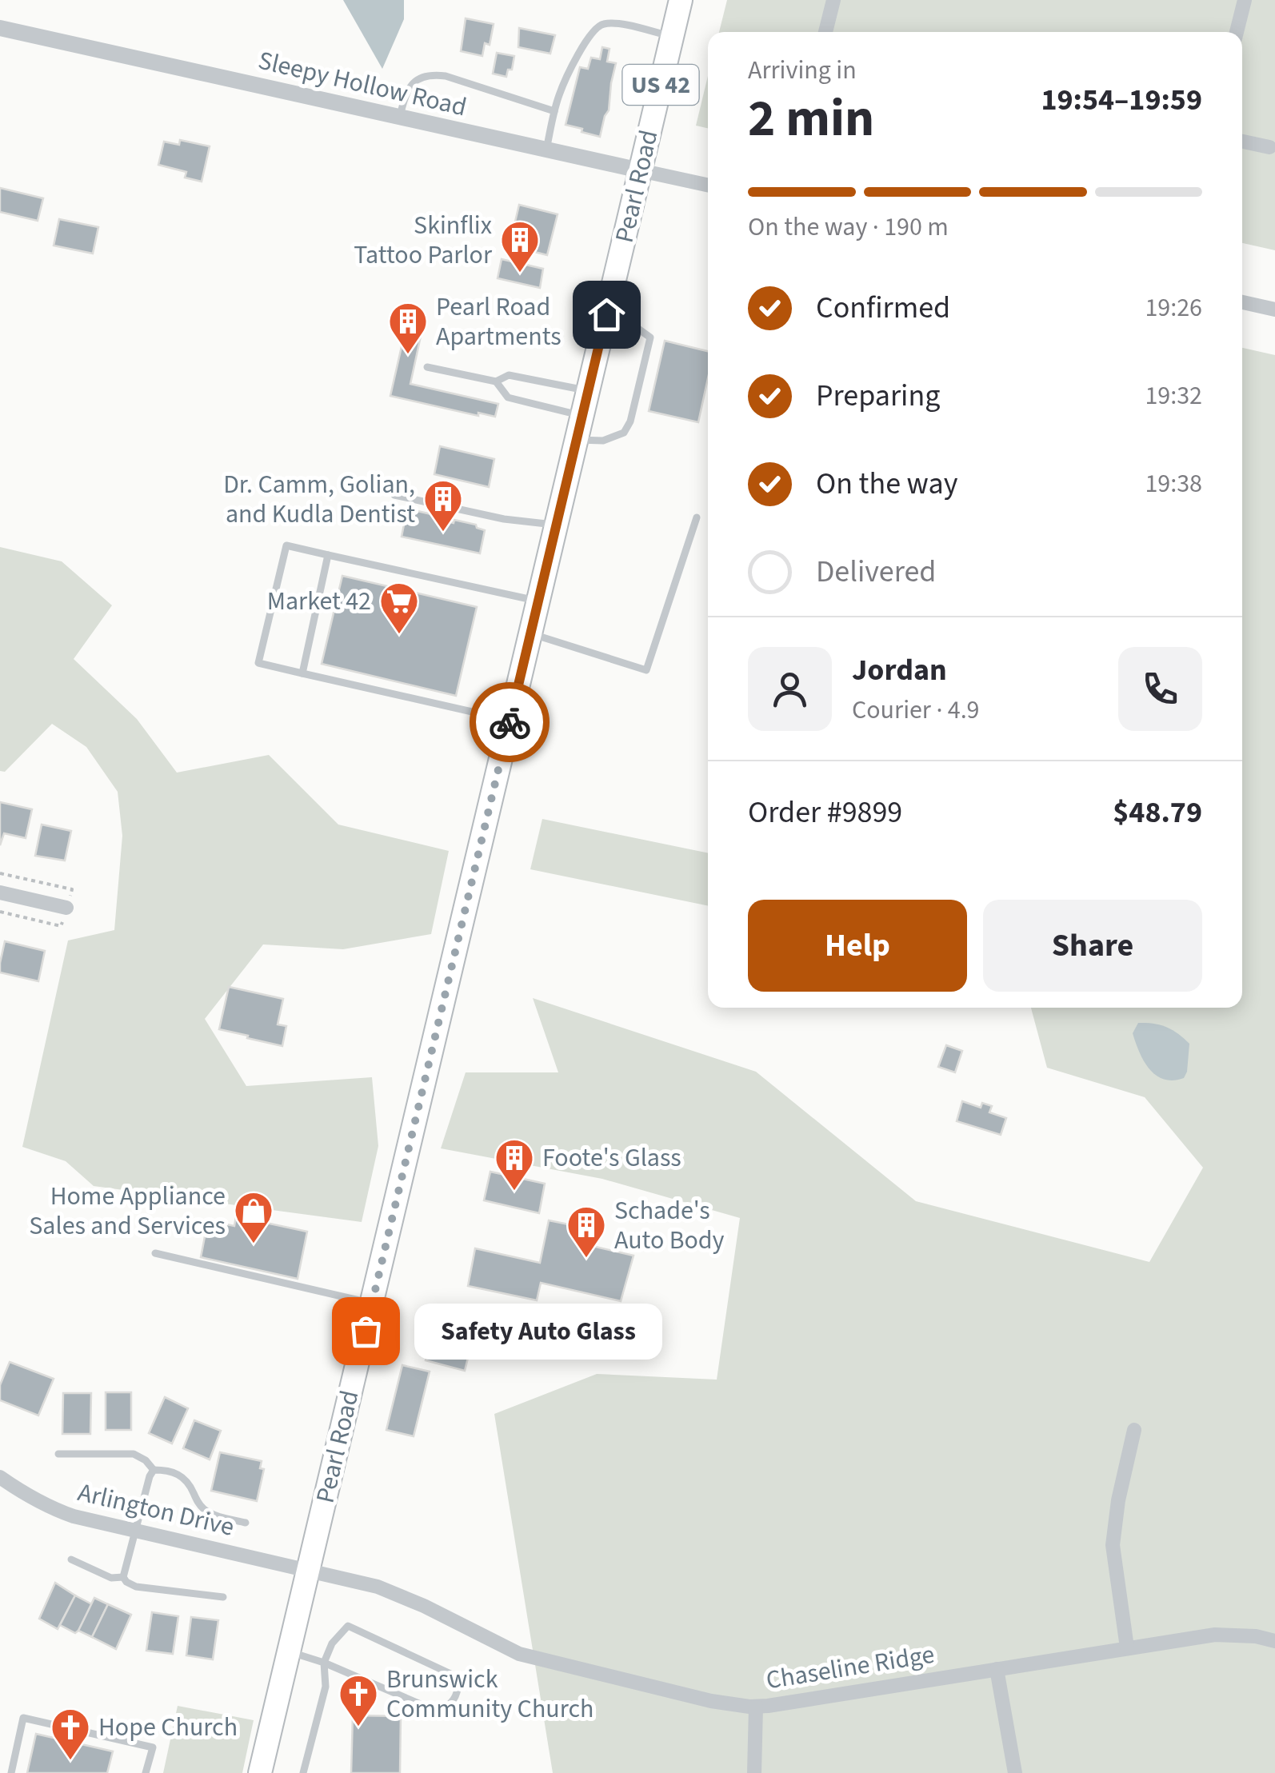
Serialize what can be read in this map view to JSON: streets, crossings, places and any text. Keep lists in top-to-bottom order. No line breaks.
{"streets":{"main road":["US 42","Pearl Road"],"street":["Sleepy Hollow Road","Arlington Drive","Chaseline Ridge"]},"crossings":[["Sleepy Hollow Road","Pearl Road"],["Pearl Road","Arlington Drive"],["Pearl Road","Chaseline Ridge"],["Arlington Drive","Chaseline Ridge"]],"places":{"building":["Skinflix Tattoo Parlor","Pearl Road Apartments","Dr. Camm, Golian, and Kudla Dentist","Foote's Glass","Schade's Auto Body"],"supermarket":["Market 42"],"shop":["Home Appliance Sales and Services"],"other":["Safety Auto Glass"],"church":["Brunswick Community Church","Hope Church"]},"page":{"heading":["2 min","Arriving in","19:54–19:59"],"panel":["Jordan","Courier · 4.9","Order #9899","$48.79"],"bar":"On the way · 190 m","list":[["Confirmed","19:26"],["Preparing","19:32"],["On the way","19:38"],"Delivered"],"buttons":["Help","Share"],"bubble":"Safety Auto Glass"}}
